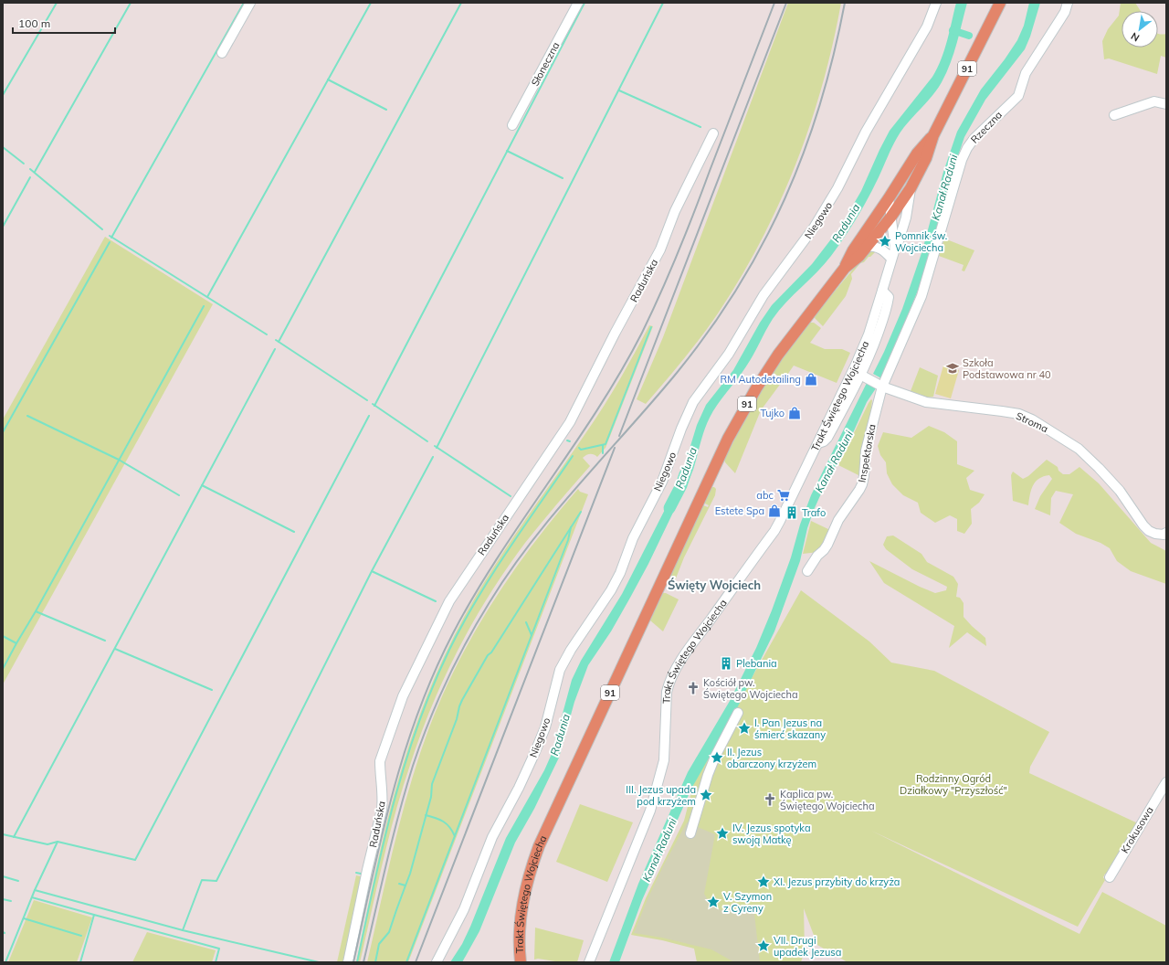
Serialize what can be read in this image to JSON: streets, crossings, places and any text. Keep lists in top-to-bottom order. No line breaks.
{"streets":{"main road":["91","Trakt Świętego Wojciecha"],"street":["Słoneczna","Rzeczna","Niegowo","Raduńska","Stroma","Inspektorska","Krokusowa"]},"crossings":[["Rzeczna","Stroma"],["Rzeczna","Inspektorska"],["Stroma","Inspektorska"]],"districts":["Święty Wojciech"],"water":["Kanał Raduni","Radunia"],"parks":["Rodzinny Ogród Działkowy \"Przyszłość\""],"places":{"place":["Pomnik św. Wojciecha","I. Pan Jezus na śmierć skazany","II. Jezus obarczony krzyżem","III. Jezus upada pod krzyżem","IV. Jezus spotyka swoją Matkę","XI. Jezus przybity do krzyża","V. Szymon z Cyreny","VII. Drugi upadek Jezusa"],"school or university":["Szkoła Podstawowa nr 40"],"shop":["RM Autodetailing","Tujko","Estete Spa"],"supermarket":["abc"],"building":["Trafo","Plebania"],"church":["Kościół pw. Świętego Wojciecha","Kaplica pw. Świętego Wojciecha"]},"scale_bar":"100 m","north":"bottom left"}
